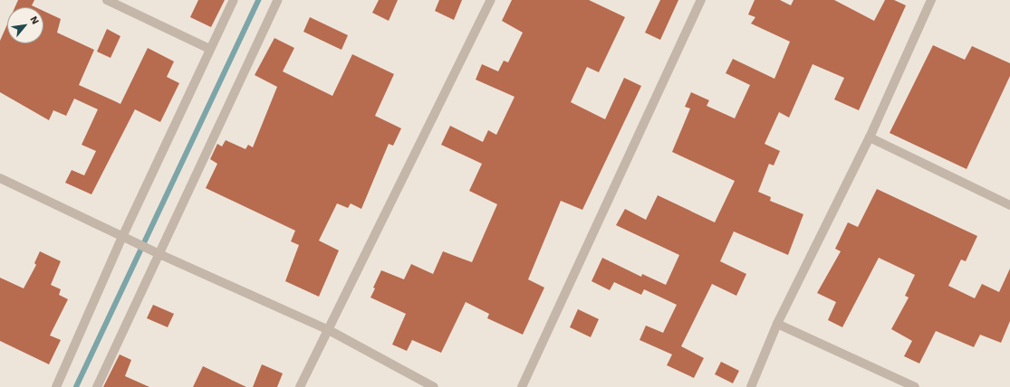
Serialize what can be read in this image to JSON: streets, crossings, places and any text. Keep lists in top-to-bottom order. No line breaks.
{"north":"top right"}
